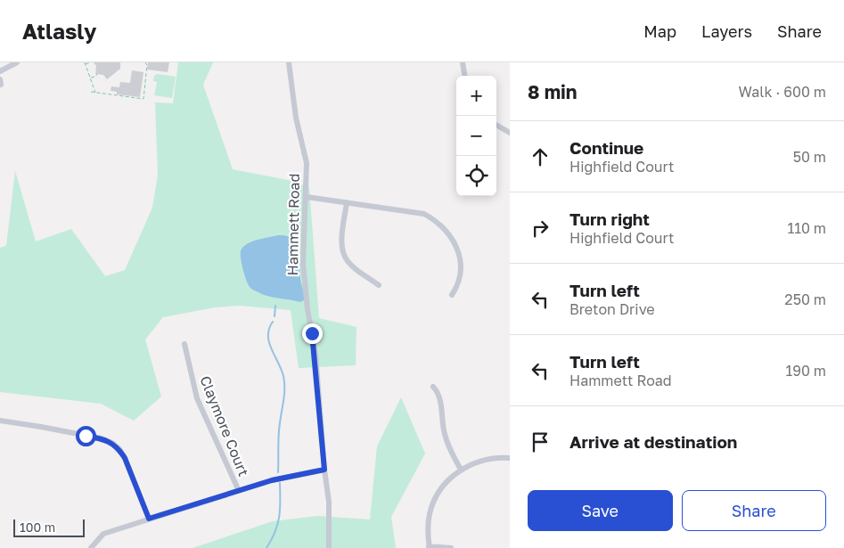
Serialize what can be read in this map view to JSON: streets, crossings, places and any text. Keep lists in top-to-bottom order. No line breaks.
{"streets":{"street":["Hammett Road","Claymore Court"]},"scale_bar":"100 m","page":{"header":"Atlasly","nav":["Map","Layers","Share"],"heading":["8 min","Walk · 600 m"],"map_buttons":["+","−"],"list":[["Continue","Highfield Court","50 m"],["Turn right","Highfield Court","110 m"],["Turn left","Breton Drive","250 m"],["Turn left","Hammett Road","190 m"],"Arrive at destination"],"buttons":["Save","Share"],"scale":"100 m"}}
